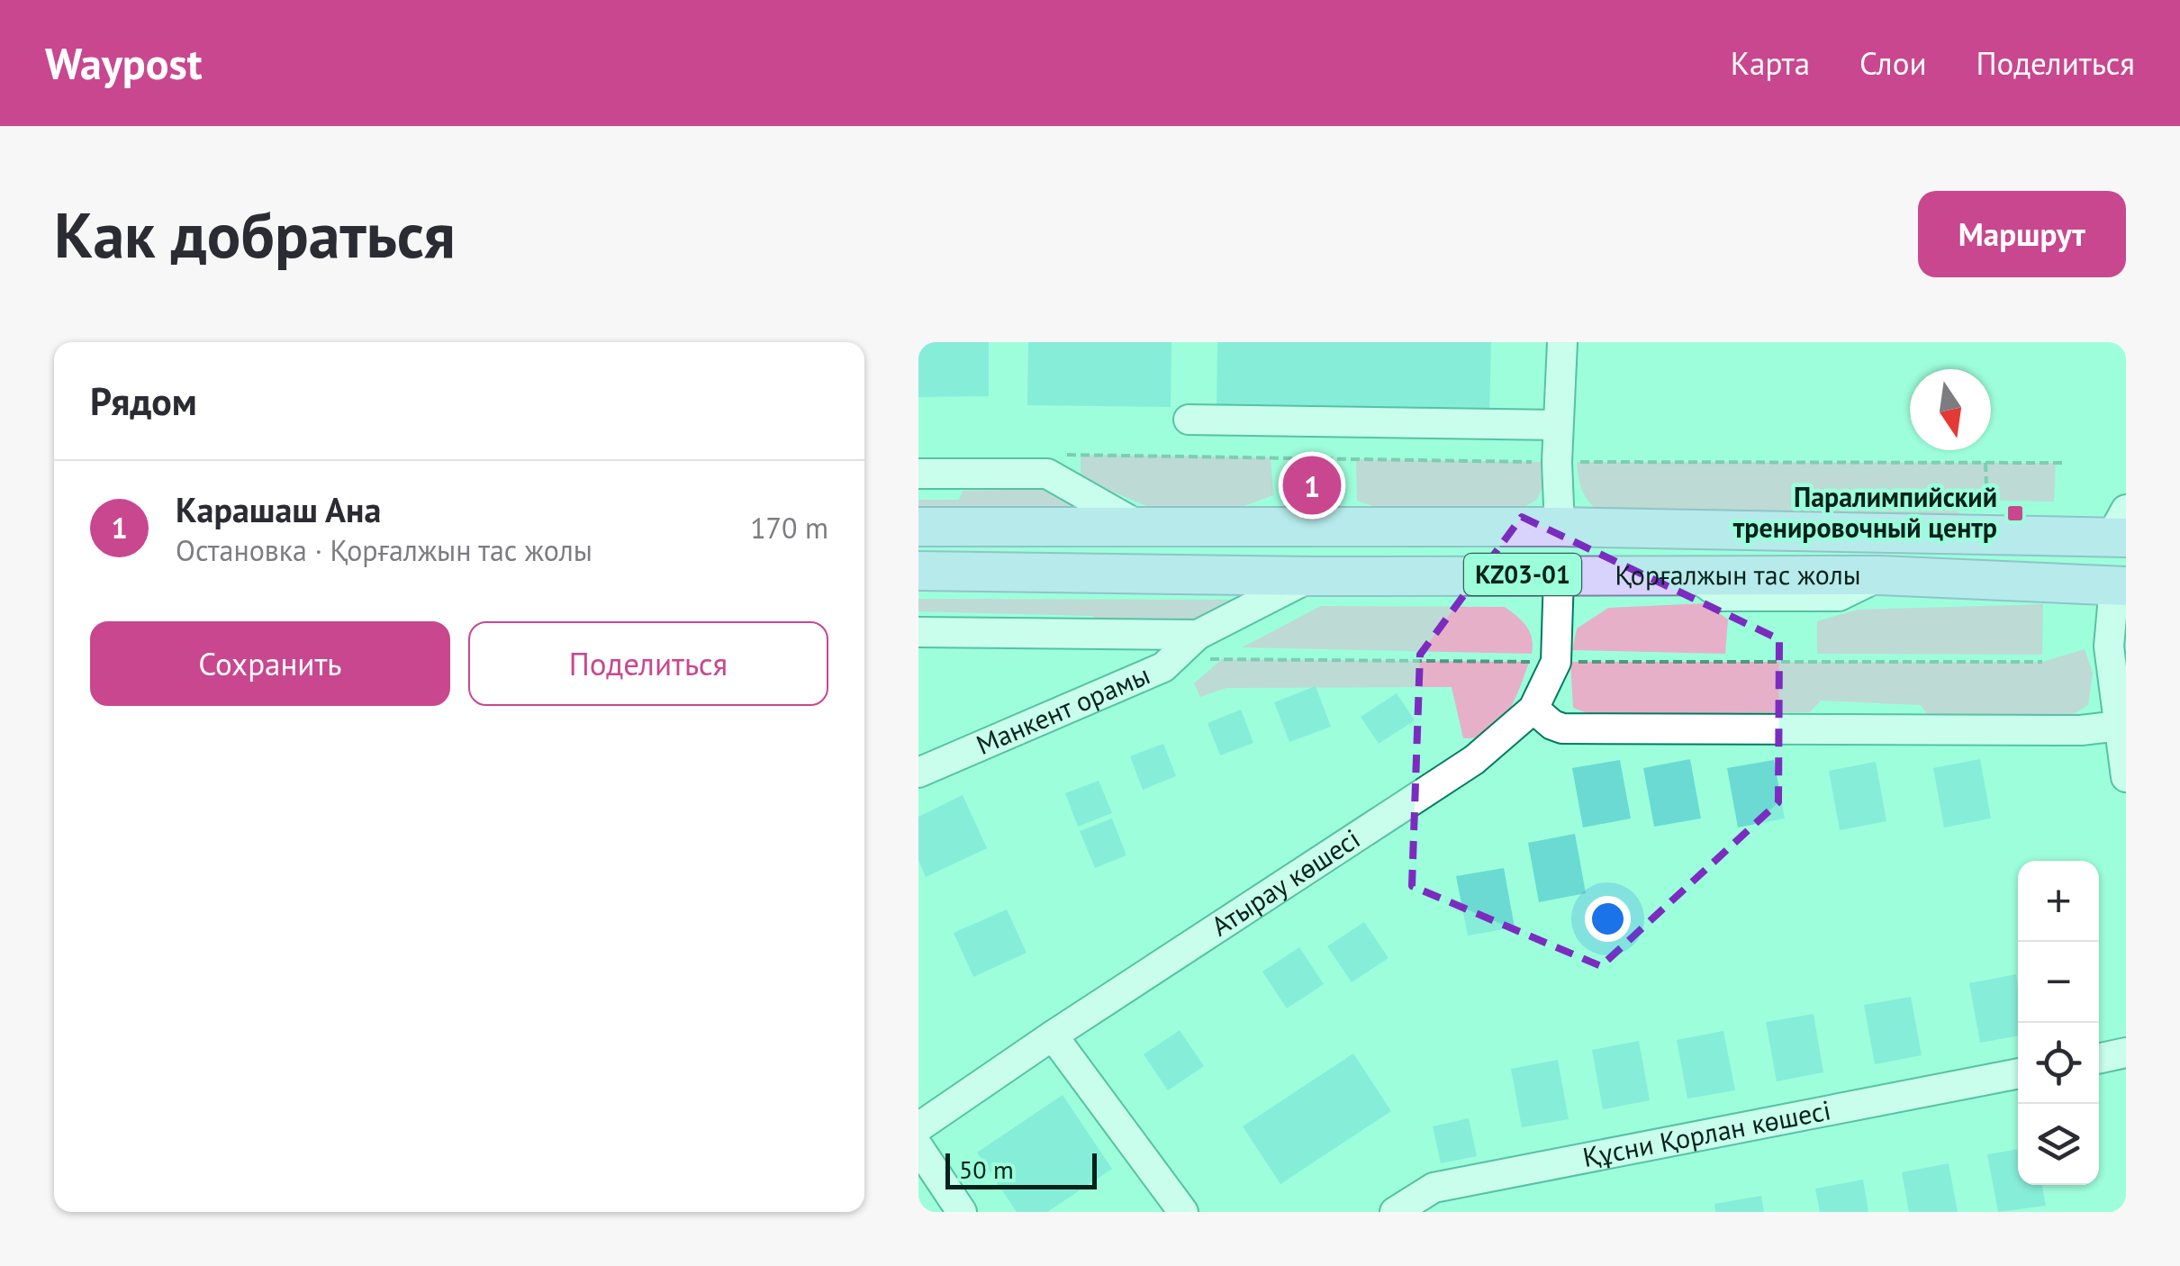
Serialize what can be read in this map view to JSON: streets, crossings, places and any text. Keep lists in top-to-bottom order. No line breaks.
{"streets":{"main road":["KZ03-01","Қорғалжын тас жолы"],"street":["Манкент орамы","Атырау көшесі","Құсни Қорлан көшесі"]},"crossings":[["Қорғалжын тас жолы","Атырау көшесі"]],"places":{"transit":["Паралимпийский тренировочный центр"]},"scale_bar":"50 m","north":"bottom","page":{"header":"Waypost","nav":["Карта","Слои","Поделиться"],"buttons":["Маршрут",["Сохранить","Поделиться"]],"title":"Как добраться","heading":"Рядом","pins":"1","list":[{"mark":"1","name":"Карашаш Ана","note":"Остановка · Қорғалжын тас жолы","value":"170 m"}],"map_buttons":["+","−"],"scale":"50 m"}}
